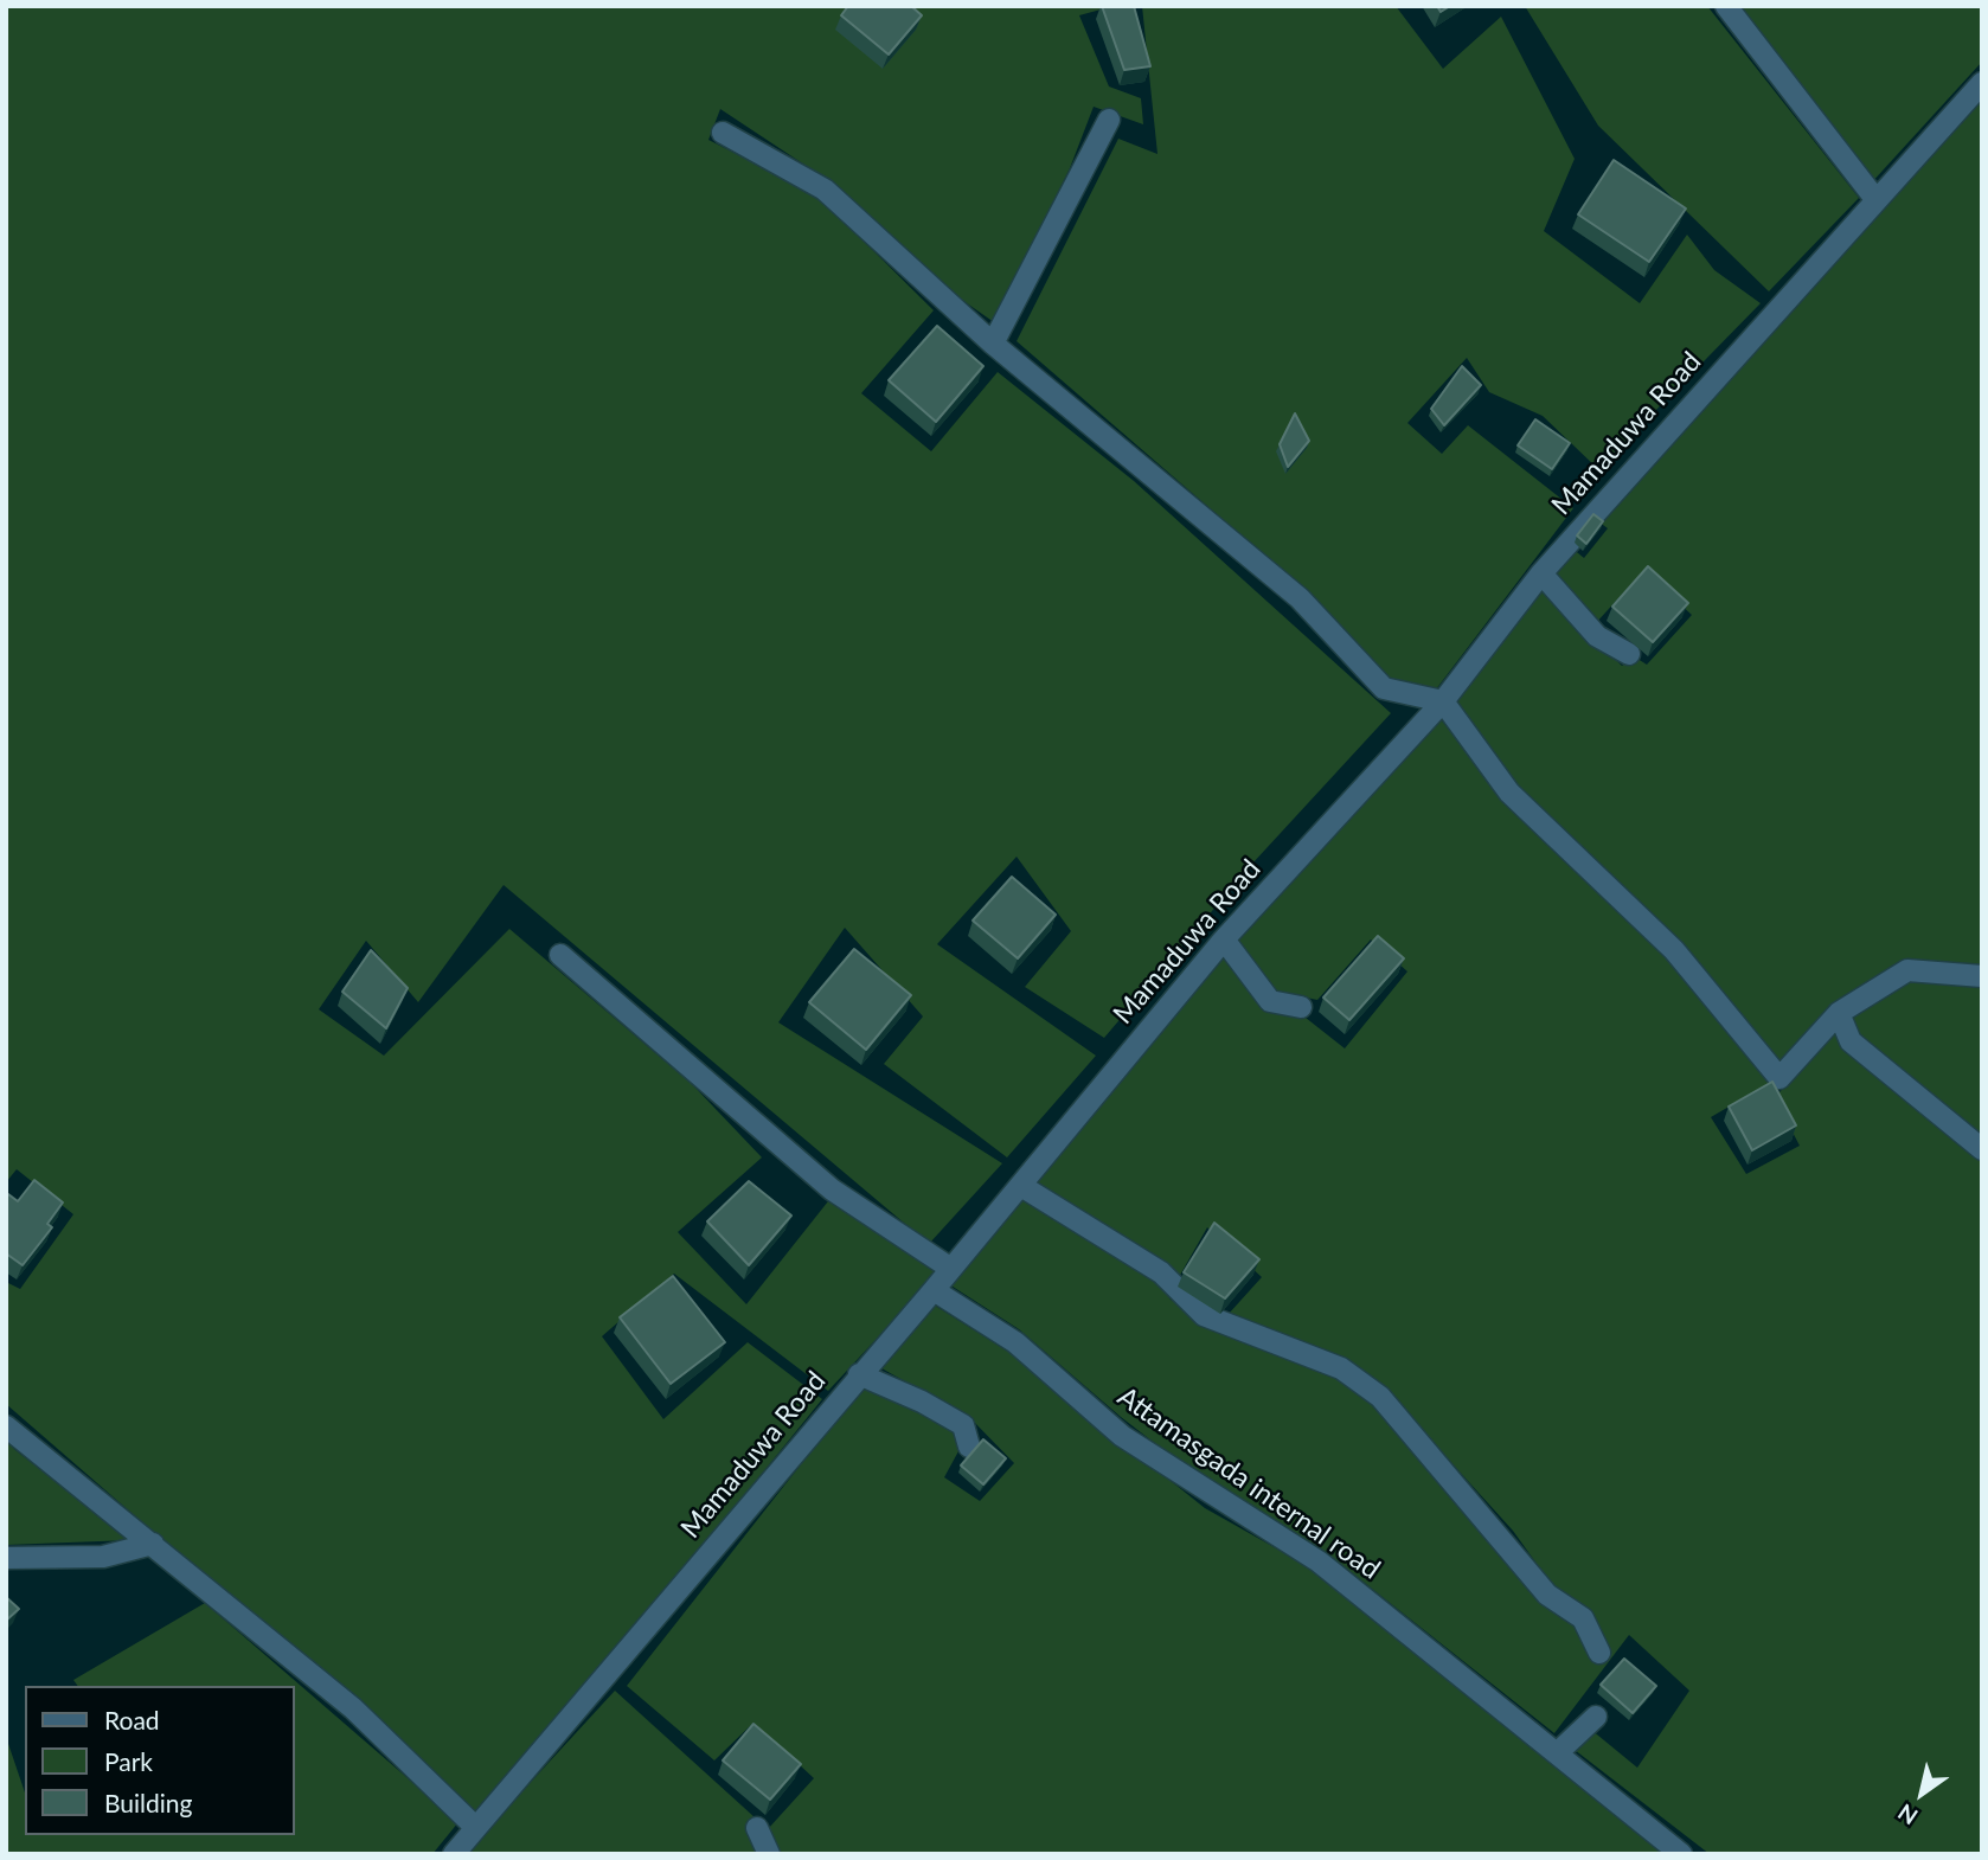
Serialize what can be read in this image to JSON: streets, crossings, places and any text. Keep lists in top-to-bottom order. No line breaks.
{"streets":{"street":["Mamaduwa Road","Attamasgada internal road"]},"crossings":[["Mamaduwa Road","Attamasgada internal road"]],"legend":["Road","Park","Building"],"north":"bottom left"}
